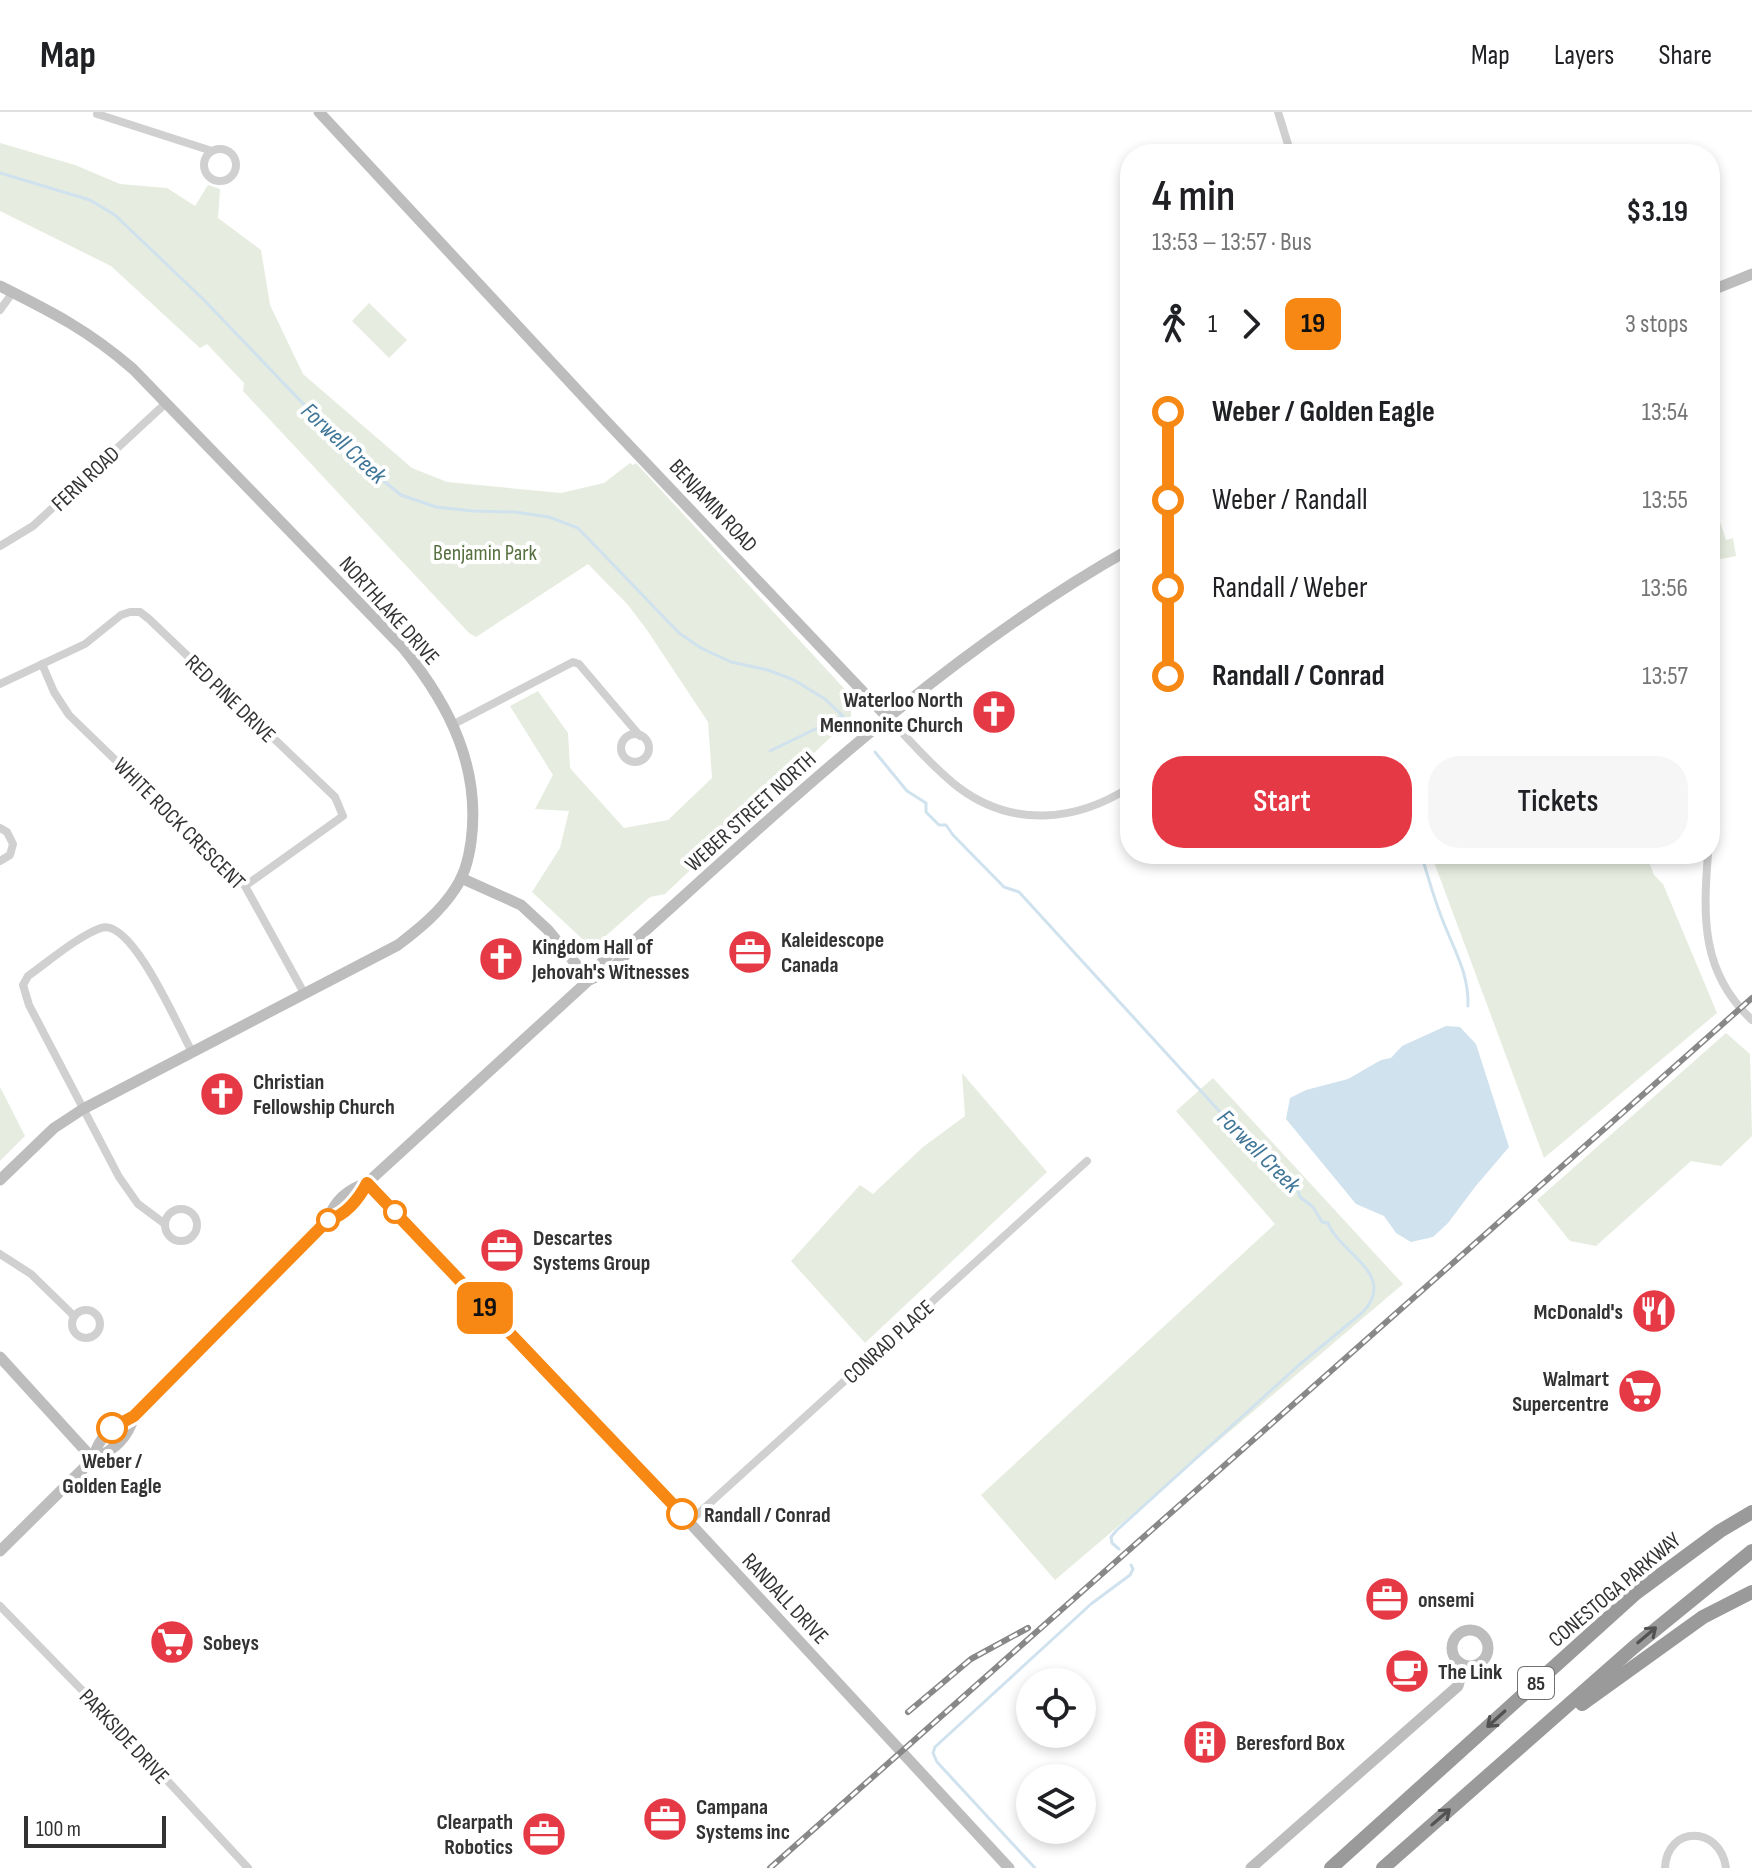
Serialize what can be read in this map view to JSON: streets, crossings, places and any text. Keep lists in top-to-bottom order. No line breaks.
{"streets":{"highway":["CONESTOGA PARKWAY","85"],"street":["FERN ROAD","BENJAMIN ROAD","NORTHLAKE DRIVE","RED PINE DRIVE","WEBER STREET NORTH","WHITE ROCK CRESCENT","CONRAD PLACE","RANDALL DRIVE","PARKSIDE DRIVE"]},"crossings":[["FERN ROAD","NORTHLAKE DRIVE"],["BENJAMIN ROAD","WEBER STREET NORTH"],["NORTHLAKE DRIVE","WHITE ROCK CRESCENT"],["RED PINE DRIVE","WHITE ROCK CRESCENT"],["WEBER STREET NORTH","RANDALL DRIVE"],["CONRAD PLACE","RANDALL DRIVE"]],"water":["Forwell Creek"],"parks":["Benjamin Park"],"places":{"church":["Waterloo North Mennonite Church","Kingdom Hall of Jehovah's Witnesses","Christian Fellowship Church"],"office":["Kaleidescope Canada","Descartes Systems Group","onsemi","Campana Systems inc","Clearpath Robotics"],"restaurant":["McDonald's"],"supermarket":["Walmart Supercentre","Sobeys"],"other":["Weber / Golden Eagle","Randall / Conrad"],"cafe":["The Link"],"building":["Beresford Box"]},"lines":["bus line 19"],"scale_bar":"100 m","page":{"header":"Map","nav":["Map","Layers","Share"],"on_map":"19","heading":["4 min","13:53 – 13:57 · Bus","$3.19"],"legs":["1","19","3 stops"],"list":[{"name":"Weber / Golden Eagle","value":"13:54"},{"name":"Weber / Randall","value":"13:55"},{"name":"Randall / Weber","value":"13:56"},{"name":"Randall / Conrad","value":"13:57"}],"buttons":["Start","Tickets"],"scale":"100 m"}}
